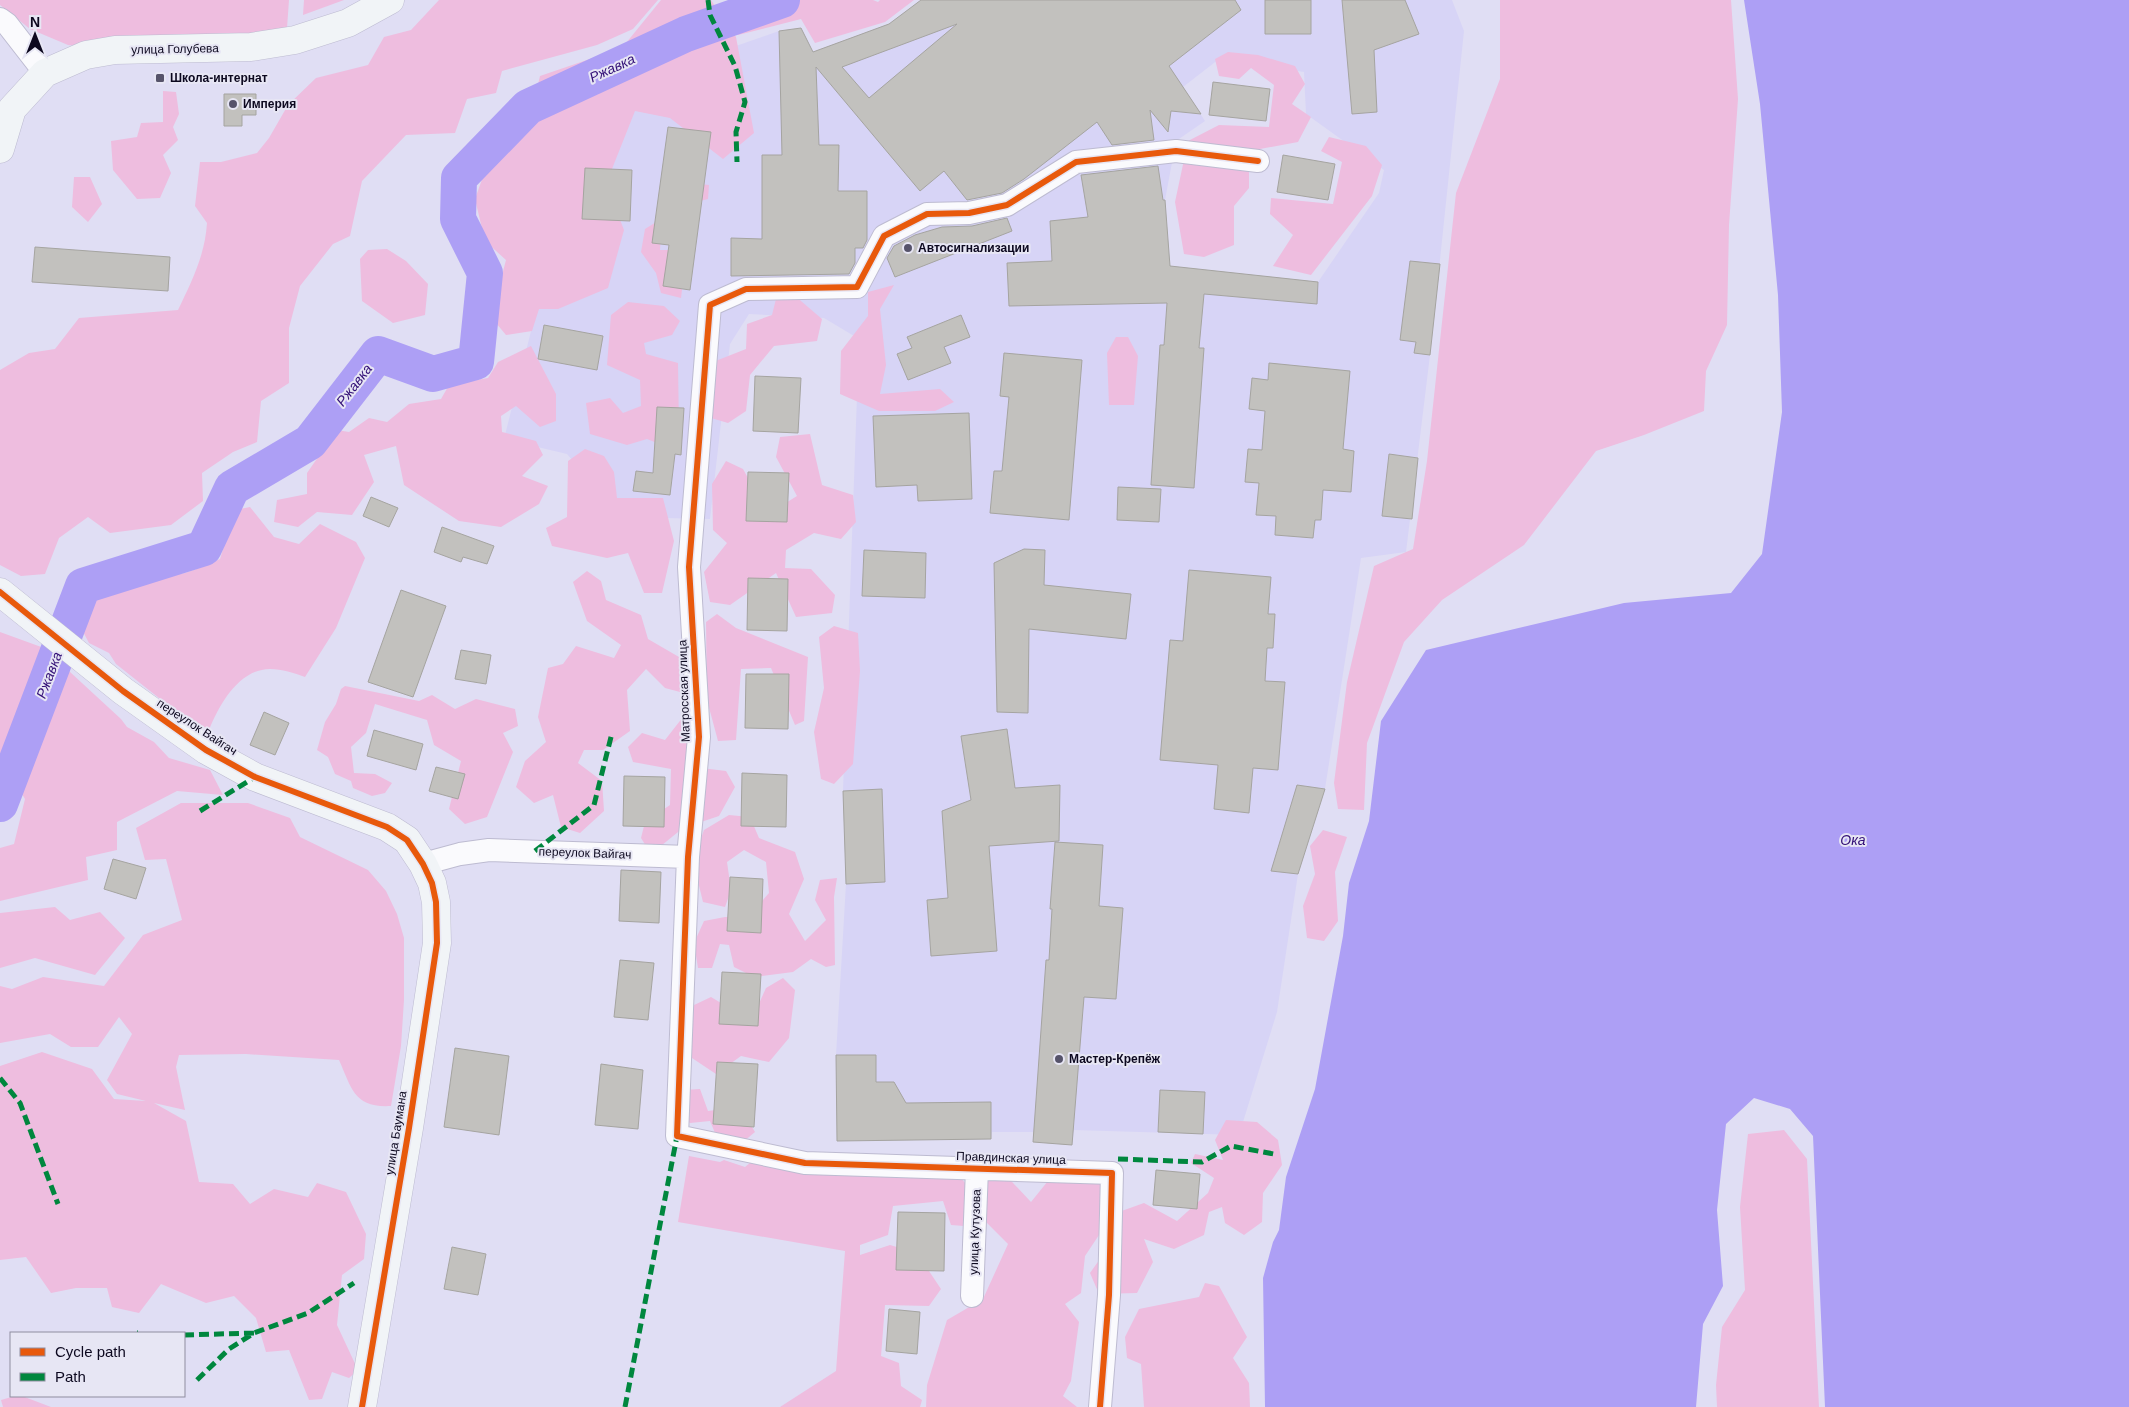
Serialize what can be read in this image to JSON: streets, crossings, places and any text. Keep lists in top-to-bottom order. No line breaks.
{"streets":{"street":["улица Голубева","Матросская улица","переулок Вайгач","улица Баумана","Правдинская улица","улица Кутузова"]},"crossings":[["Матросская улица","переулок Вайгач"],["Матросская улица","Правдинская улица"],["переулок Вайгач","улица Баумана"],["Правдинская улица","улица Кутузова"]],"water":["Ржавка","Ока"],"places":{"transit":["Школа-интернат"],"other":["Империя","Автосигнализации","Мастер-Крепёж"]},"legend":["Cycle path","Path"],"north":"top"}
